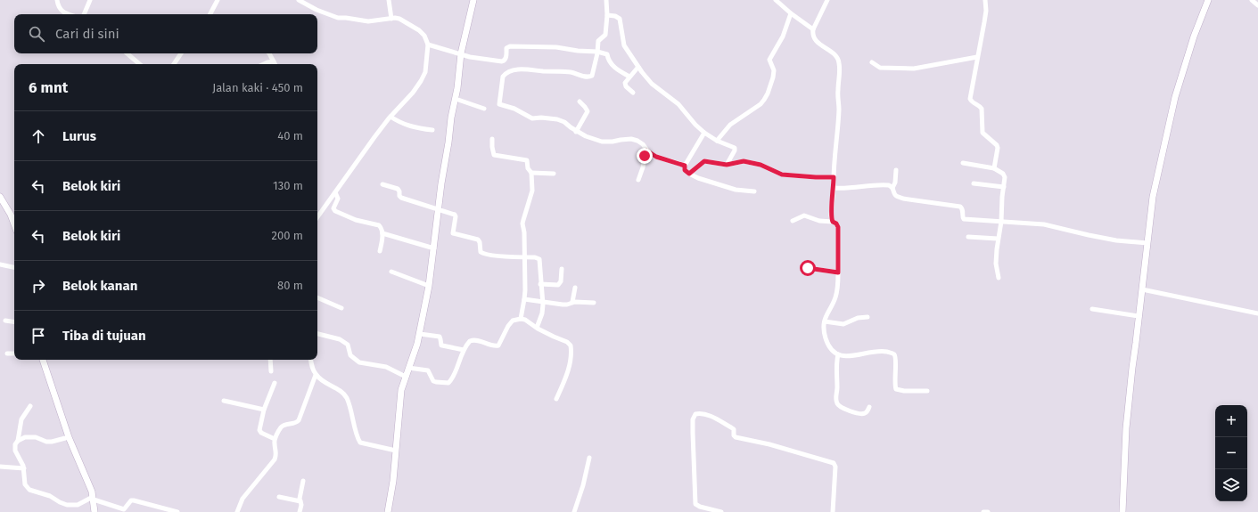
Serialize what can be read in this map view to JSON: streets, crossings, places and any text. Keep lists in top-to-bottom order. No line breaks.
{"page":{"search":"Cari di sini","heading":["6 mnt","Jalan kaki · 450 m"],"list":[["Lurus","40 m"],["Belok kiri","130 m"],["Belok kiri","200 m"],["Belok kanan","80 m"],"Tiba di tujuan"],"map_buttons":["+","−"]}}
